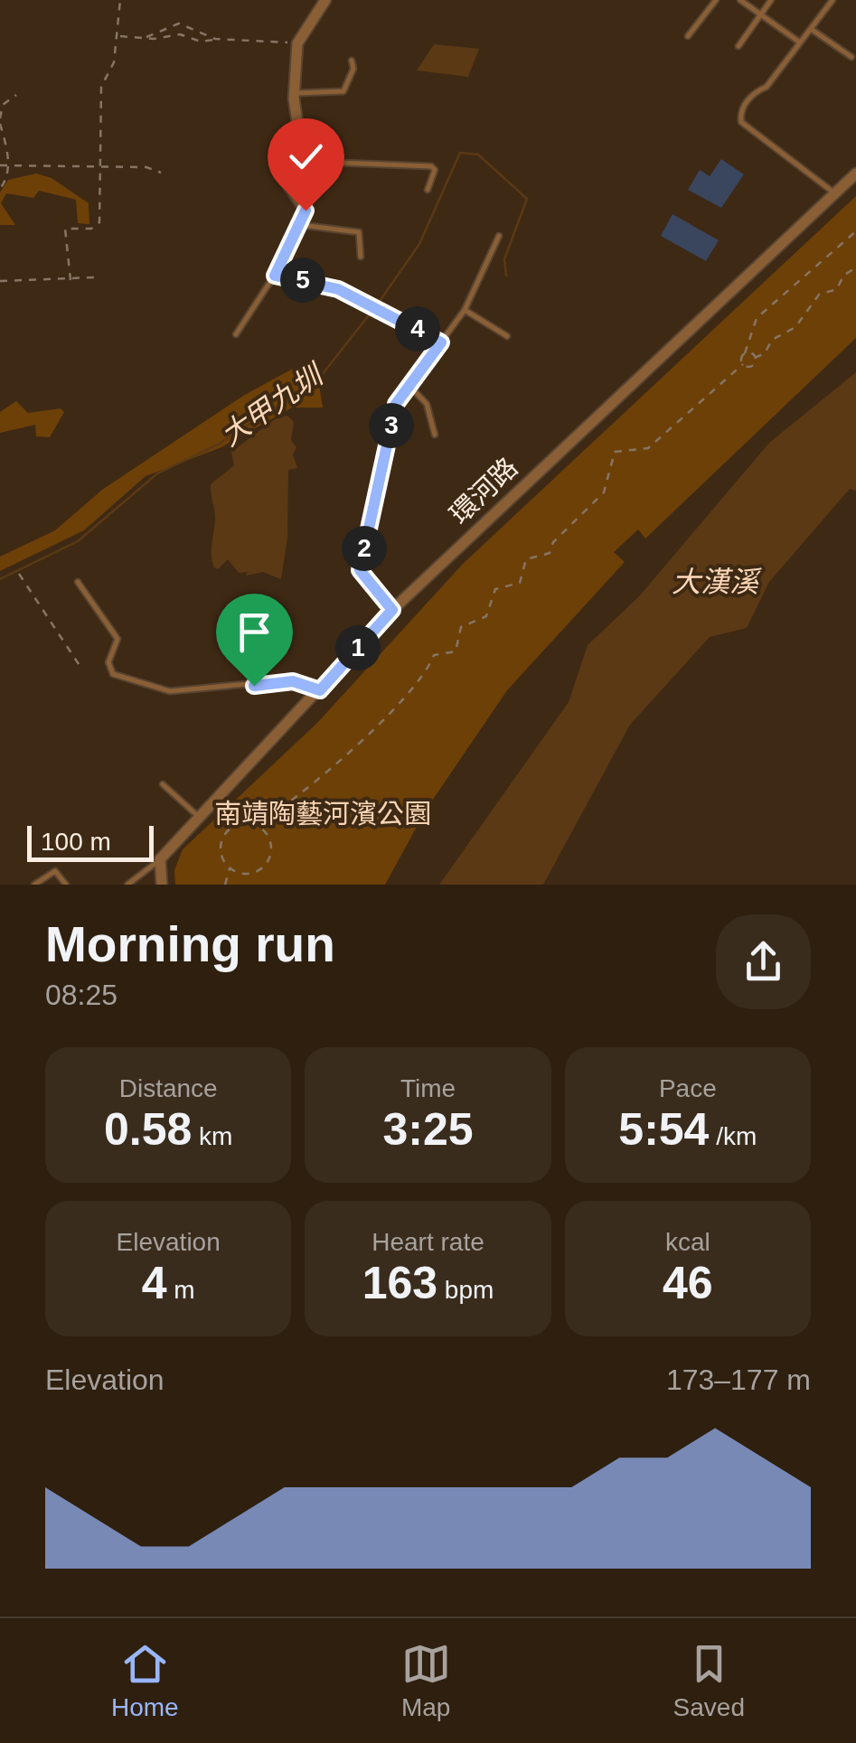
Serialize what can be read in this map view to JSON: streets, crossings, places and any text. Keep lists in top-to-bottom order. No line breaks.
{"streets":{"street":["環河路"]},"water":["大甲九圳","大漢溪"],"parks":["南靖陶藝河濱公園"],"scale_bar":"100 m","page":{"pins":["5","4","3","2","1"],"scale":"100 m","heading":["Morning run","08:25"],"stats":[["Distance","0.58 km"],["Time","3:25"],["Pace","5:54 /km"],["Elevation","4 m"],["Heart rate","163 bpm"],["kcal","46"]],"chart":["Elevation","173–177 m"],"tabs":["Home","Map","Saved"]}}
